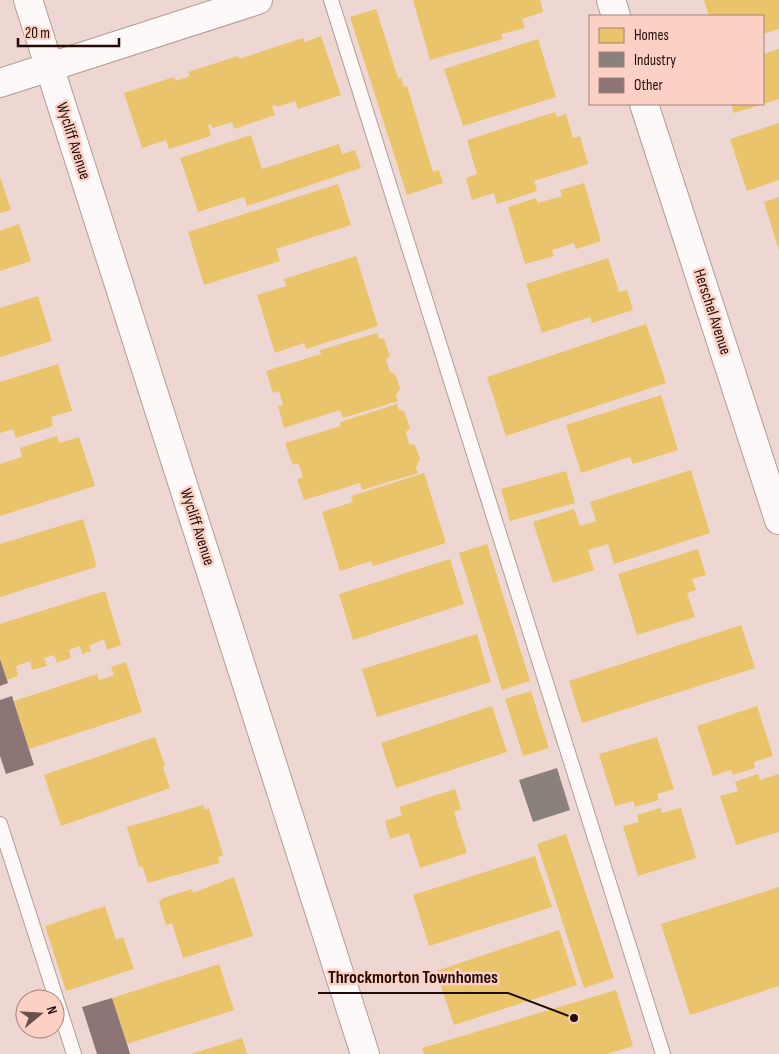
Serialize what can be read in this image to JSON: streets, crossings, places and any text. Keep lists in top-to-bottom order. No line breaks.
{"streets":{"main road":["Wycliff Avenue","Herschel Avenue"]},"places":["Throckmorton Townhomes"],"legend":["Homes","Industry","Other"],"scale_bar":"20 m","north":"right"}
